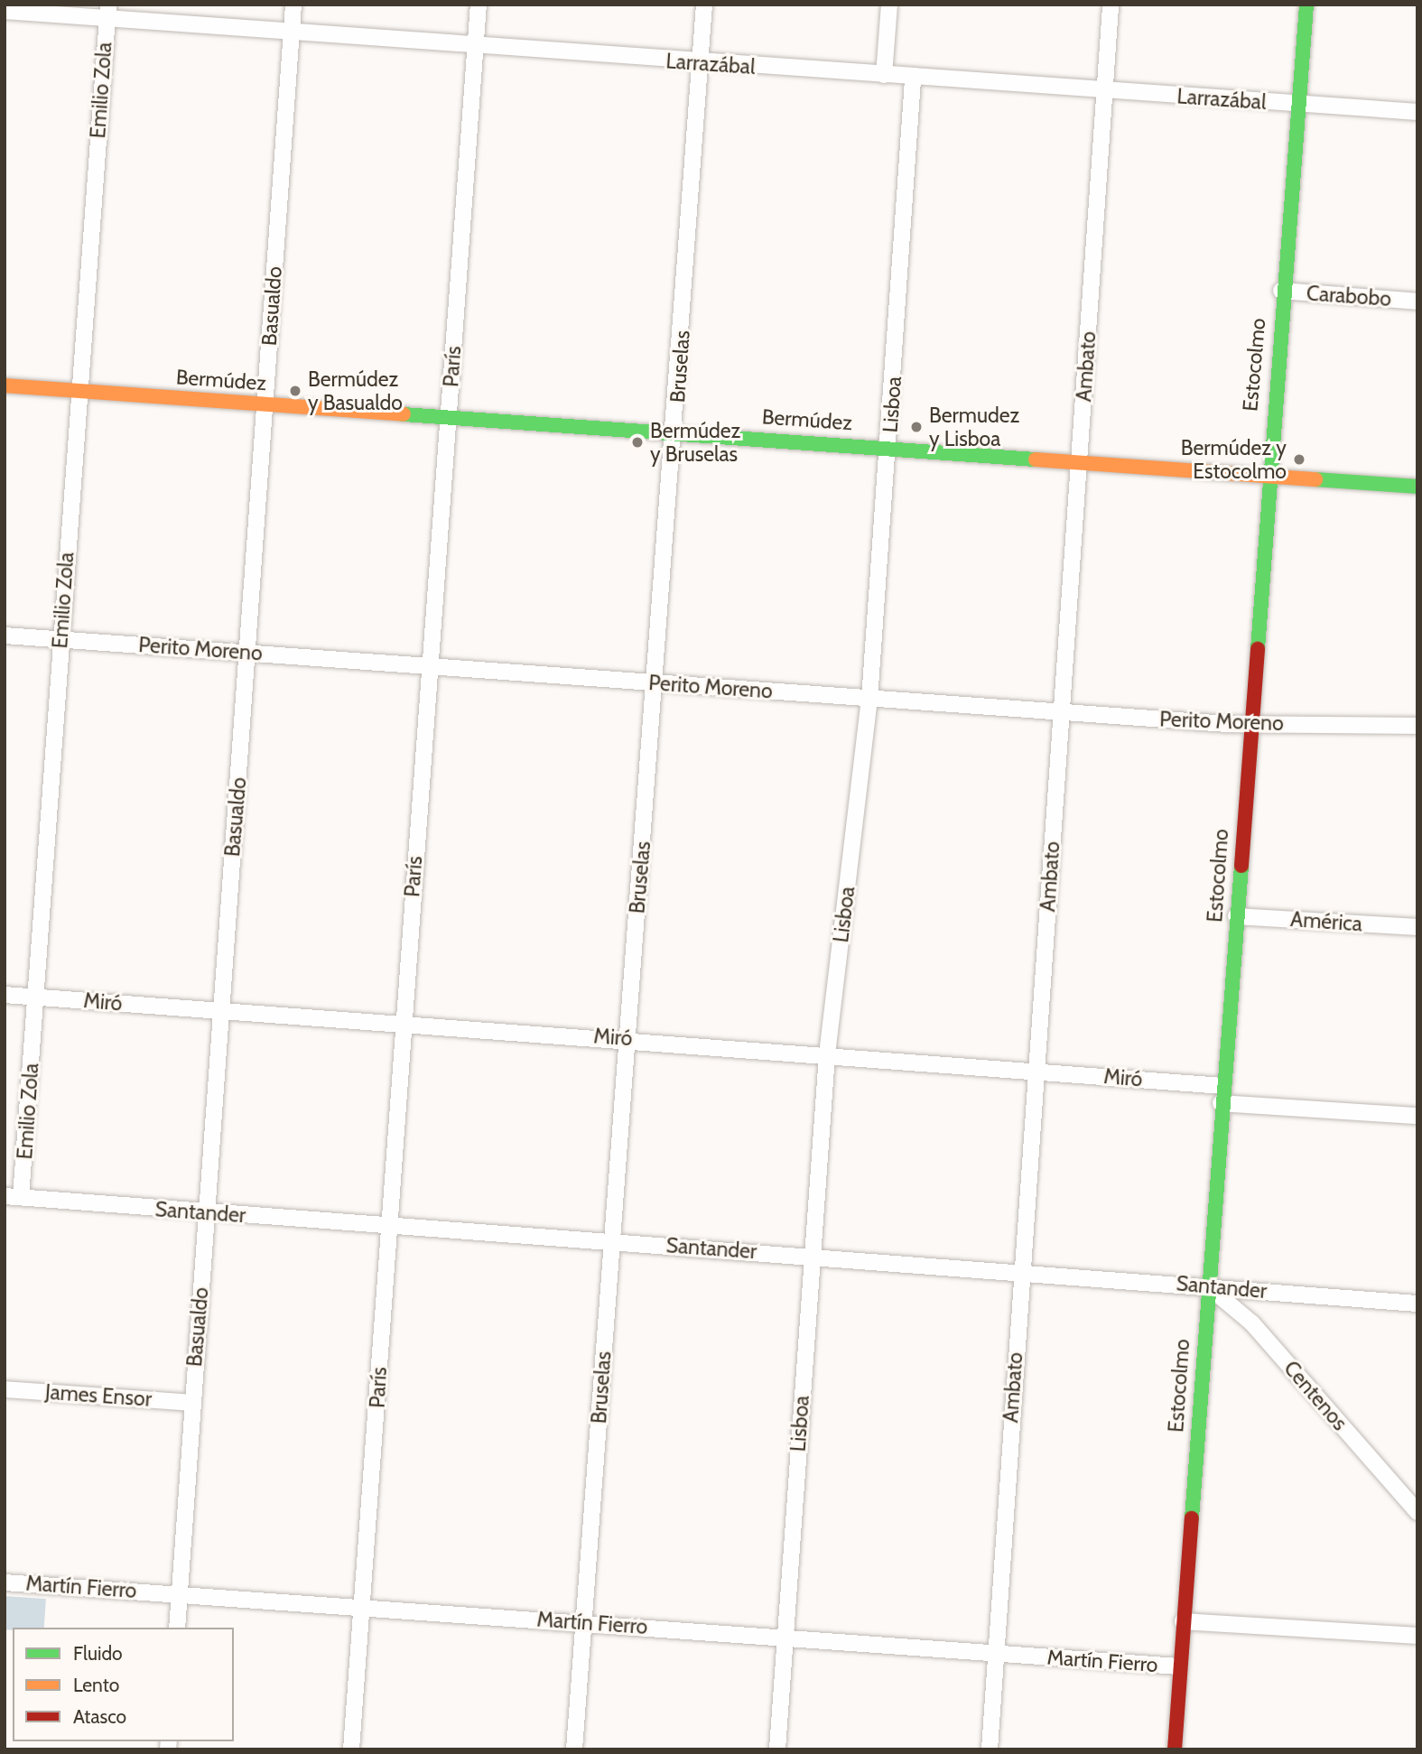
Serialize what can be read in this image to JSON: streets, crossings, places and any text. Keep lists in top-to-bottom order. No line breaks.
{"streets":{"street":["Larrazábal","Emilio Zola","Carabobo","Basualdo","Estocolmo","París","Bruselas","Ambato","Bermúdez","Lisboa","Perito Moreno","América","Miró","Santander","James Ensor","Centenos","Martín Fierro"]},"crossings":[["Larrazábal","Emilio Zola"],["Larrazábal","Basualdo"],["Larrazábal","Estocolmo"],["Larrazábal","París"],["Larrazábal","Bruselas"],["Larrazábal","Ambato"],["Larrazábal","Lisboa"],["Emilio Zola","Bermúdez"],["Emilio Zola","Perito Moreno"],["Emilio Zola","Miró"],["Emilio Zola","Santander"],["Carabobo","Estocolmo"],["Basualdo","Bermúdez"],["Basualdo","Perito Moreno"],["Basualdo","Miró"],["Basualdo","Santander"],["Basualdo","James Ensor"],["Basualdo","Martín Fierro"],["Estocolmo","Bermúdez"],["Estocolmo","Perito Moreno"],["Estocolmo","América"],["Estocolmo","Miró"],["Estocolmo","Santander"],["Estocolmo","Centenos"],["Estocolmo","Martín Fierro"],["París","Bermúdez"],["París","Perito Moreno"],["París","Miró"],["París","Santander"],["París","Martín Fierro"],["Bruselas","Bermúdez"],["Bruselas","Perito Moreno"],["Bruselas","Miró"],["Bruselas","Santander"],["Bruselas","Martín Fierro"],["Ambato","Bermúdez"],["Ambato","Perito Moreno"],["Ambato","Miró"],["Ambato","Santander"],["Ambato","Martín Fierro"],["Bermúdez","Lisboa"],["Lisboa","Perito Moreno"],["Lisboa","Miró"],["Lisboa","Santander"],["Lisboa","Martín Fierro"],["Santander","Centenos"]],"places":["Bermúdez y Basualdo","Bermudez y Lisboa","Bermúdez y Bruselas","Bermúdez y Estocolmo"],"legend":["Fluido","Lento","Atasco"]}
